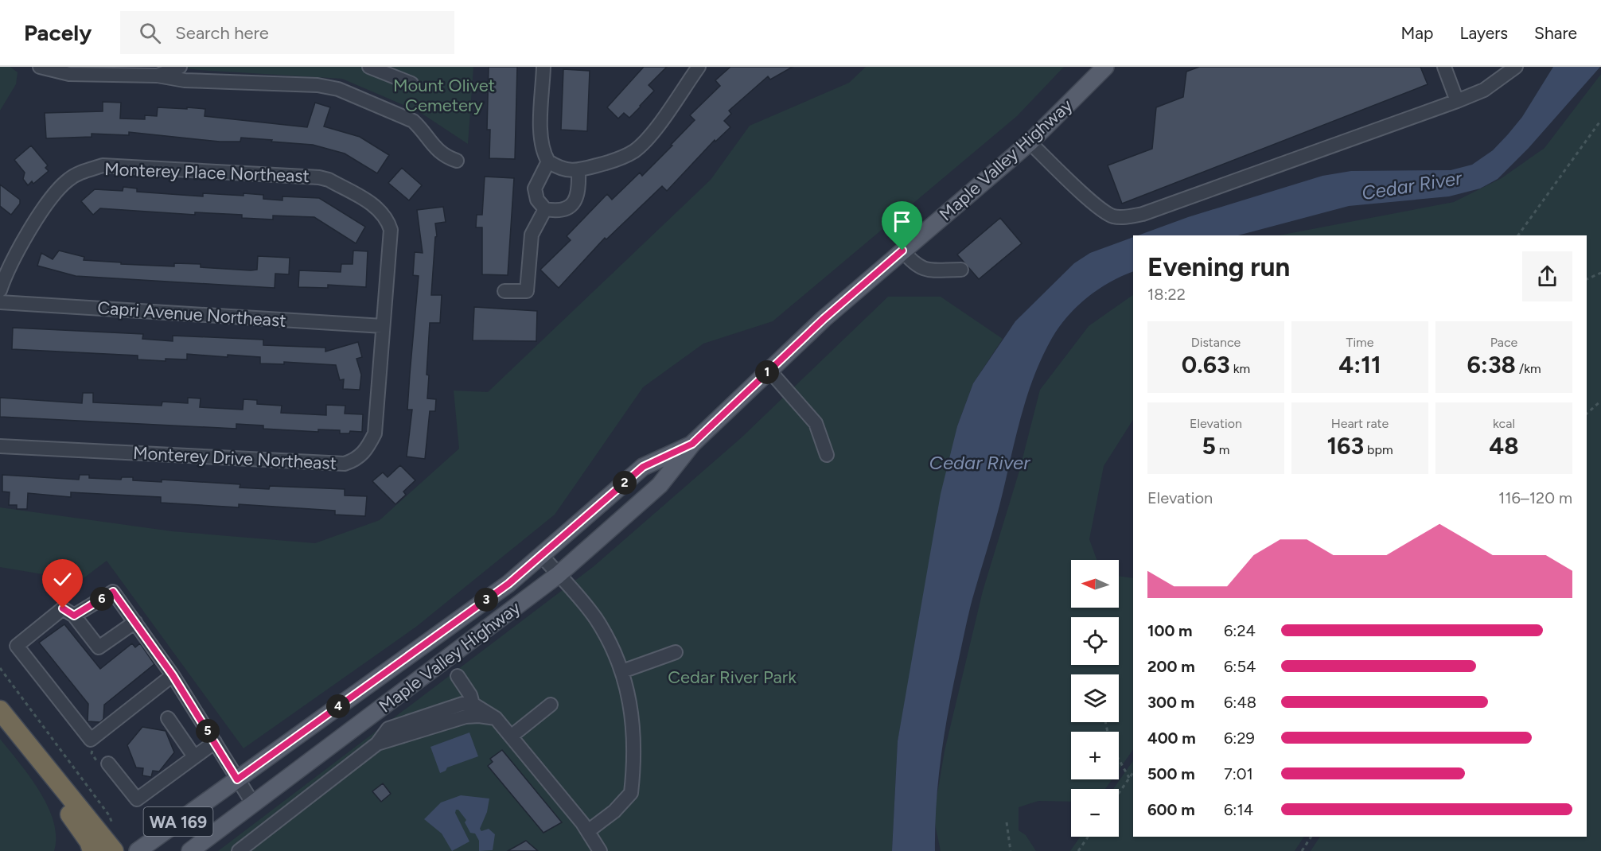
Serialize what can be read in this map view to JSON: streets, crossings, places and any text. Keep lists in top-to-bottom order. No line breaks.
{"streets":{"main road":["Maple Valley Highway","WA 169"],"street":["Monterey Place Northeast","Capri Avenue Northeast","Monterey Drive Northeast"]},"crossings":[["Monterey Place Northeast","Capri Avenue Northeast"],["Monterey Place Northeast","Monterey Drive Northeast"],["Capri Avenue Northeast","Monterey Drive Northeast"]],"water":["Cedar River"],"parks":["Mount Olivet Cemetery","Cedar River Park"],"north":"left","page":{"header":"Pacely","search":"Search here","nav":["Map","Layers","Share"],"heading":["Evening run","18:22"],"stats":[["Distance","0.63 km"],["Time","4:11"],["Pace","6:38 /km"],["Elevation","5 m"],["Heart rate","163 bpm"],["kcal","48"]],"pins":["1","2","6","3","4","5"],"chart":["Elevation","116–120 m"],"map_buttons":["+","−"],"list":[{"name":"100 m","note":"6:24"},{"name":"200 m","note":"6:54"},{"name":"300 m","note":"6:48"},{"name":"400 m","note":"6:29"},{"name":"500 m","note":"7:01"},{"name":"600 m","note":"6:14"}]}}
